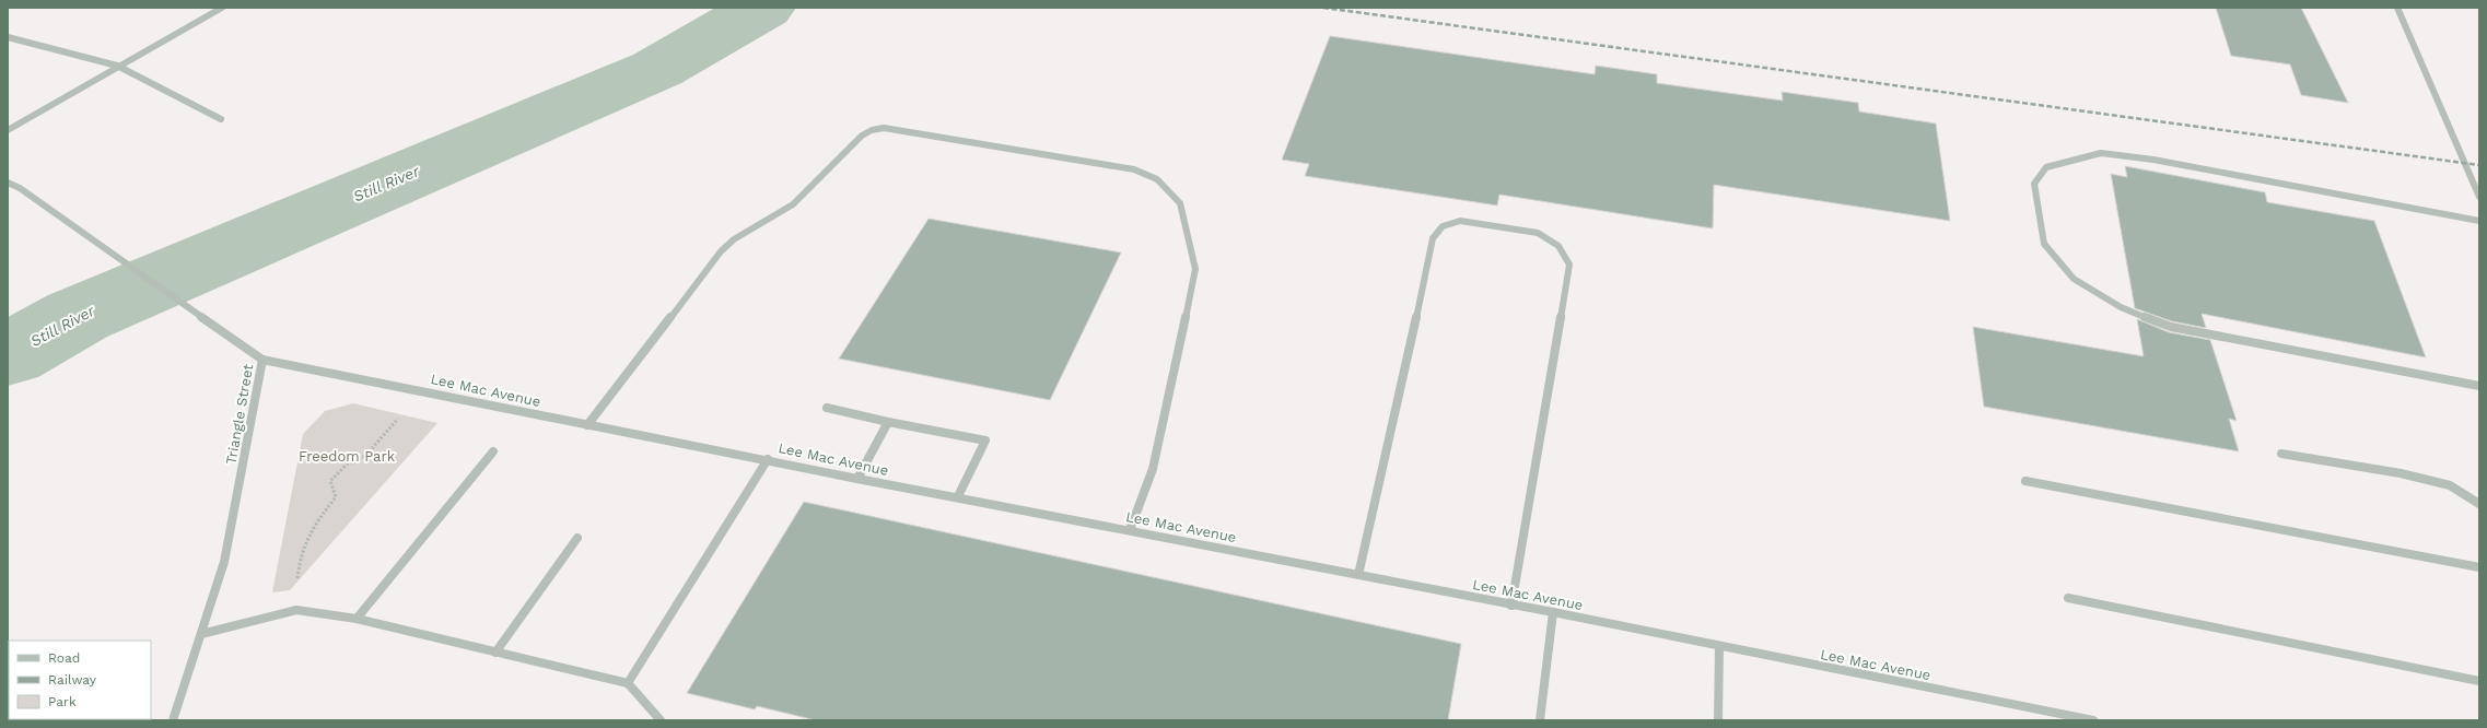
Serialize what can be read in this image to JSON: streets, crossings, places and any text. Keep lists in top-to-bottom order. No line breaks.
{"streets":{"street":["Lee Mac Avenue","Triangle Street"]},"crossings":[["Lee Mac Avenue","Triangle Street"]],"water":["Still River"],"parks":["Freedom Park"],"legend":["Road","Railway","Park"]}
